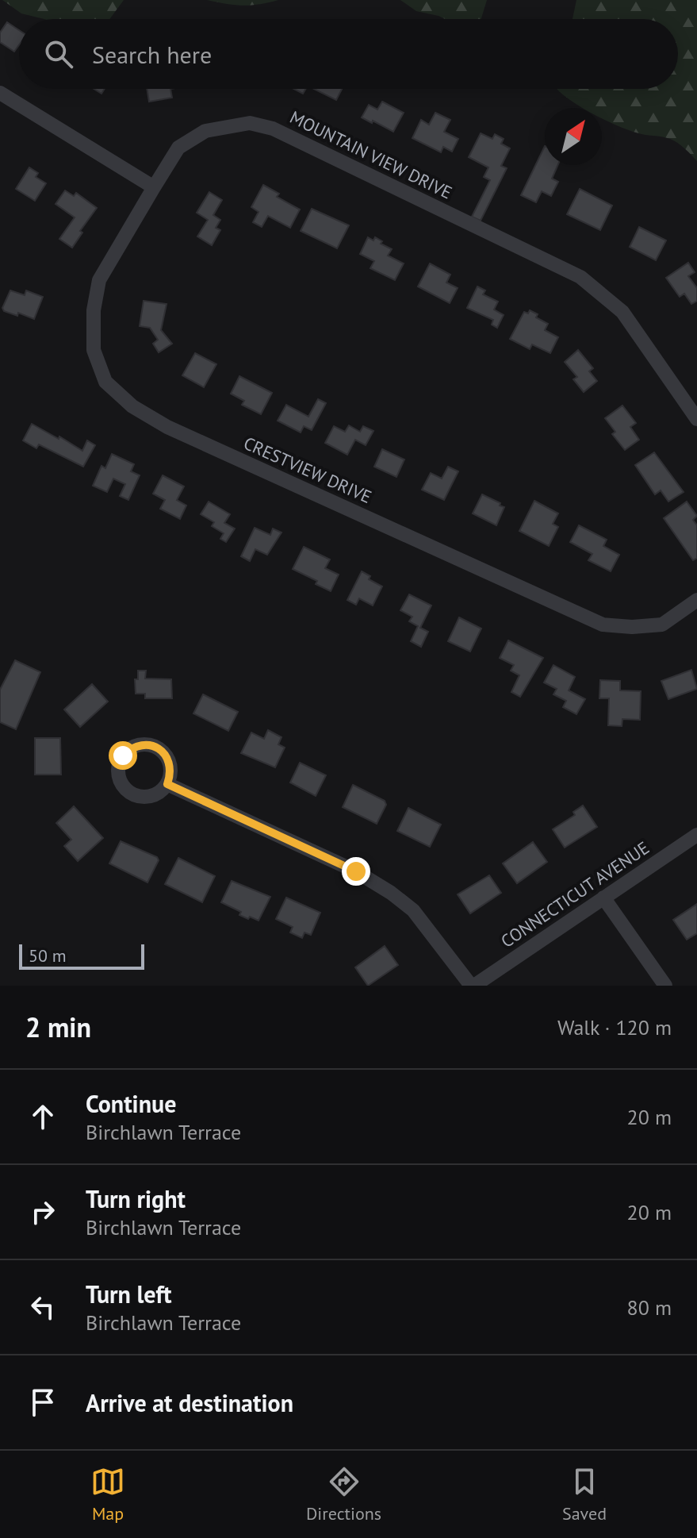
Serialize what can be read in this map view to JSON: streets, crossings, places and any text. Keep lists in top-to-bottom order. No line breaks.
{"streets":{"street":["MOUNTAIN VIEW DRIVE","CRESTVIEW DRIVE","CONNECTICUT AVENUE"]},"crossings":[["MOUNTAIN VIEW DRIVE","CRESTVIEW DRIVE"]],"scale_bar":"50 m","north":"top right","page":{"search":"Search here","scale":"50 m","heading":["2 min","Walk · 120 m"],"list":[["Continue","Birchlawn Terrace","20 m"],["Turn right","Birchlawn Terrace","20 m"],["Turn left","Birchlawn Terrace","80 m"],"Arrive at destination"],"nav":["Map","Directions","Saved"]}}
